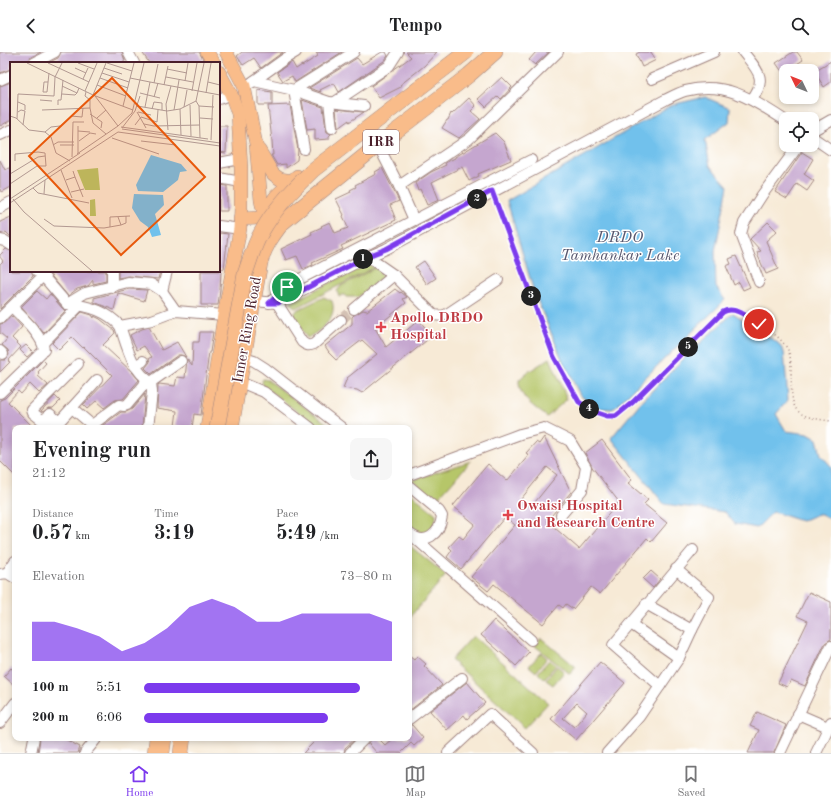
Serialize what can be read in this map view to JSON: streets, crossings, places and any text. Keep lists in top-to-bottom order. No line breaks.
{"streets":{"highway":["IRR","Inner Ring Road"]},"water":["DRDO Tamhankar Lake"],"places":{"health":["Apollo DRDO Hospital","Owaisi Hospital and Research Centre"]},"north":"top left","page":{"header":"Tempo","pins":["2","1","3","5","4"],"heading":["Evening run","21:12"],"stats":[["Distance","0.57 km"],["Time","3:19"],["Pace","5:49 /km"]],"chart":["Elevation","73–80 m"],"list":[{"name":"100 m","note":"5:51"},{"name":"200 m","note":"6:06"}],"tabs":["Home","Map","Saved"]}}
